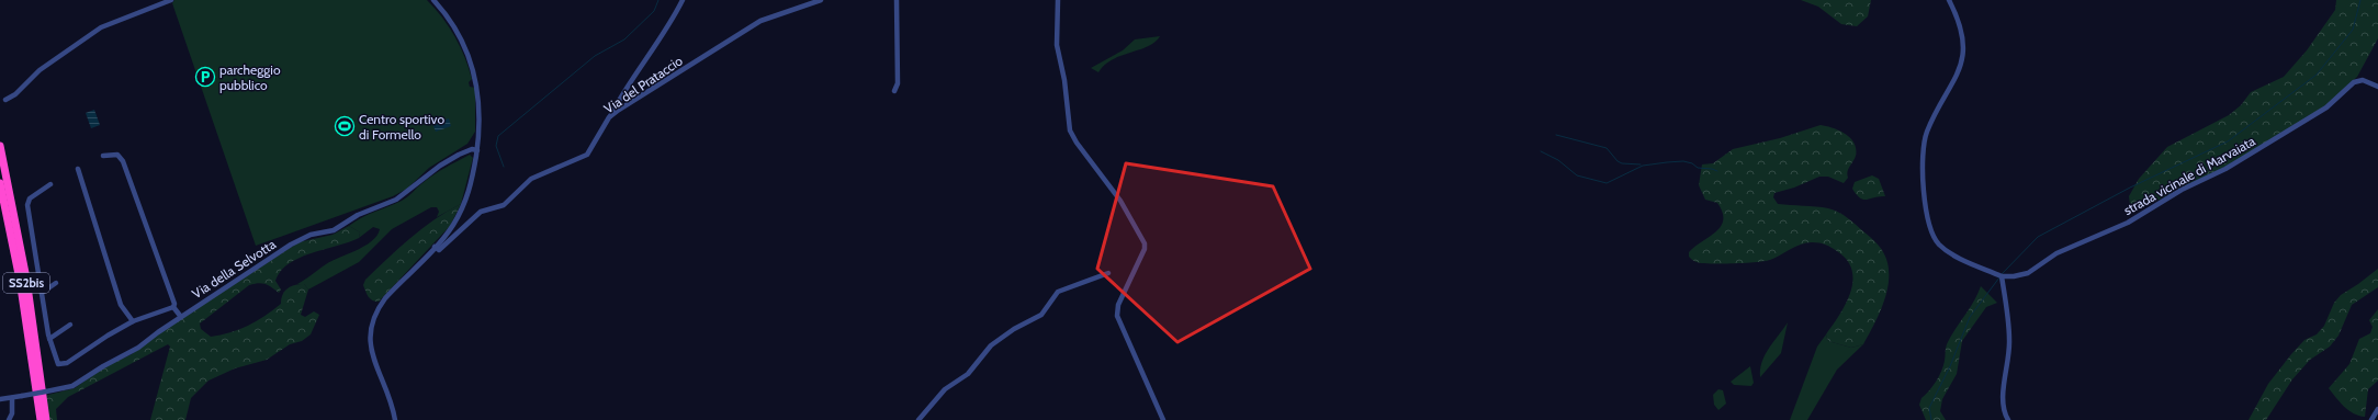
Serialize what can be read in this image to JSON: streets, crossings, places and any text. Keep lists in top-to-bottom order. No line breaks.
{"streets":{"highway":["SS2bis"],"street":["Via del Prataccio","strada vicinale di Marvaiata","Via della Selvotta"]},"places":{"parking":["parcheggio pubblico"],"sports":["Centro sportivo di Formello"]}}
